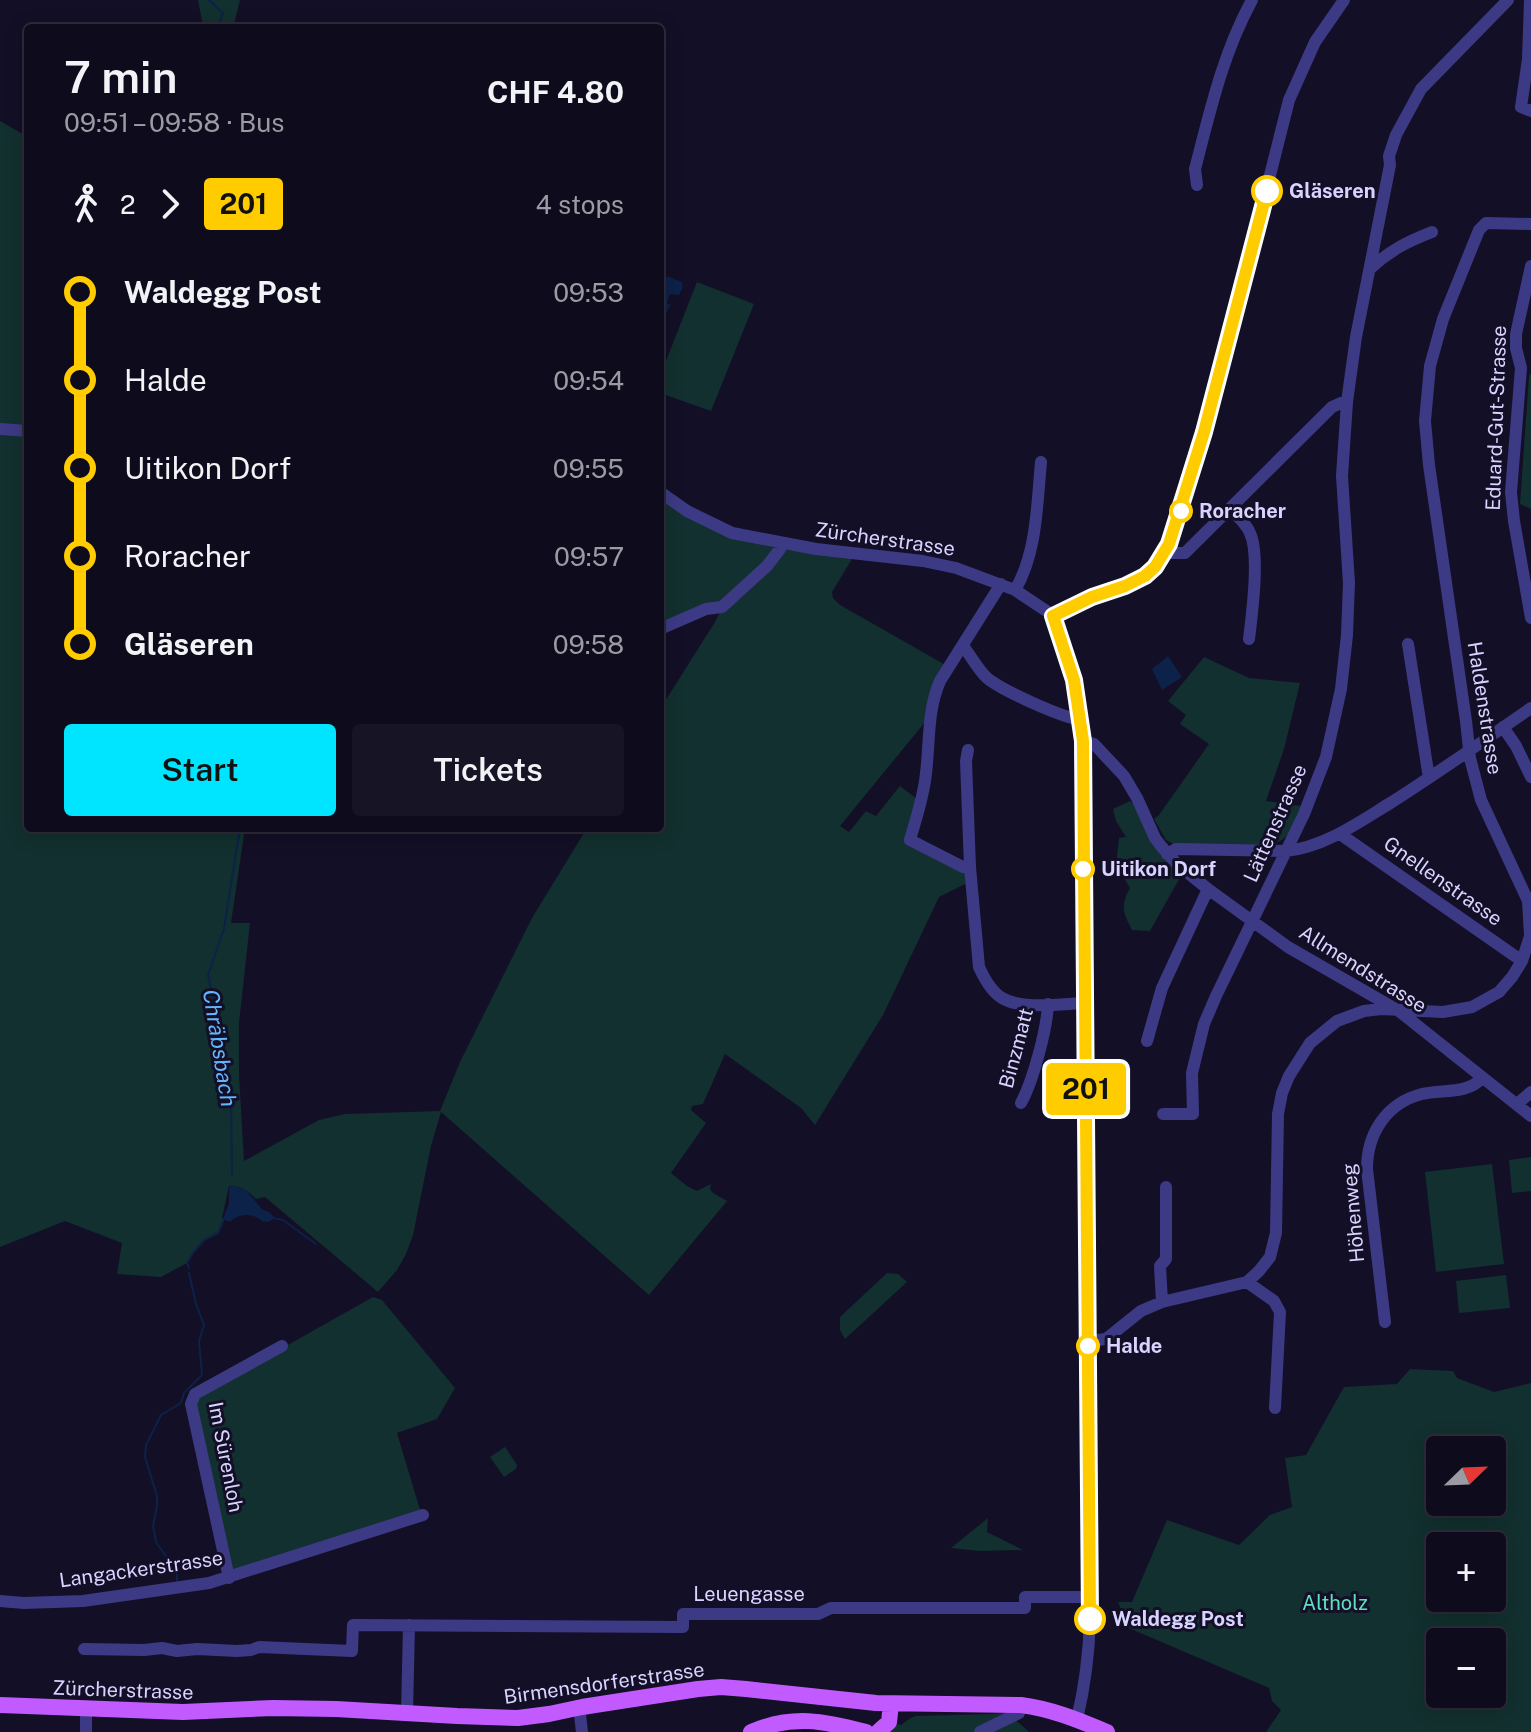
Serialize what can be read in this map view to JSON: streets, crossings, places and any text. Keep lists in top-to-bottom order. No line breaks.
{"streets":{"main road":["Zürcherstrasse","Birmensdorferstrasse"],"street":["Eduard-Gut-Strasse","Haldenstrasse","Lättenstrasse","Gnellenstrasse","Allmendstrasse","Binzmatt","Höhenweg","Im Sürenloh","Langackerstrasse","Leuengasse"]},"crossings":[["Zürcherstrasse","Birmensdorferstrasse"],["Haldenstrasse","Gnellenstrasse"],["Haldenstrasse","Allmendstrasse"],["Lättenstrasse","Allmendstrasse"],["Allmendstrasse","Höhenweg"],["Im Sürenloh","Langackerstrasse"]],"water":["Chräbsbach"],"parks":["Altholz"],"places":["Gläseren","Roracher","Uitikon Dorf","Halde","Waldegg Post"],"lines":["bus line 201"],"north":"top right","page":{"on_map":"201","heading":["7 min","09:51 – 09:58 · Bus","CHF 4.80"],"legs":["2","201","4 stops"],"list":[{"name":"Waldegg Post","value":"09:53"},{"name":"Halde","value":"09:54"},{"name":"Uitikon Dorf","value":"09:55"},{"name":"Roracher","value":"09:57"},{"name":"Gläseren","value":"09:58"}],"buttons":["Start","Tickets"],"map_buttons":["+","−"]}}
